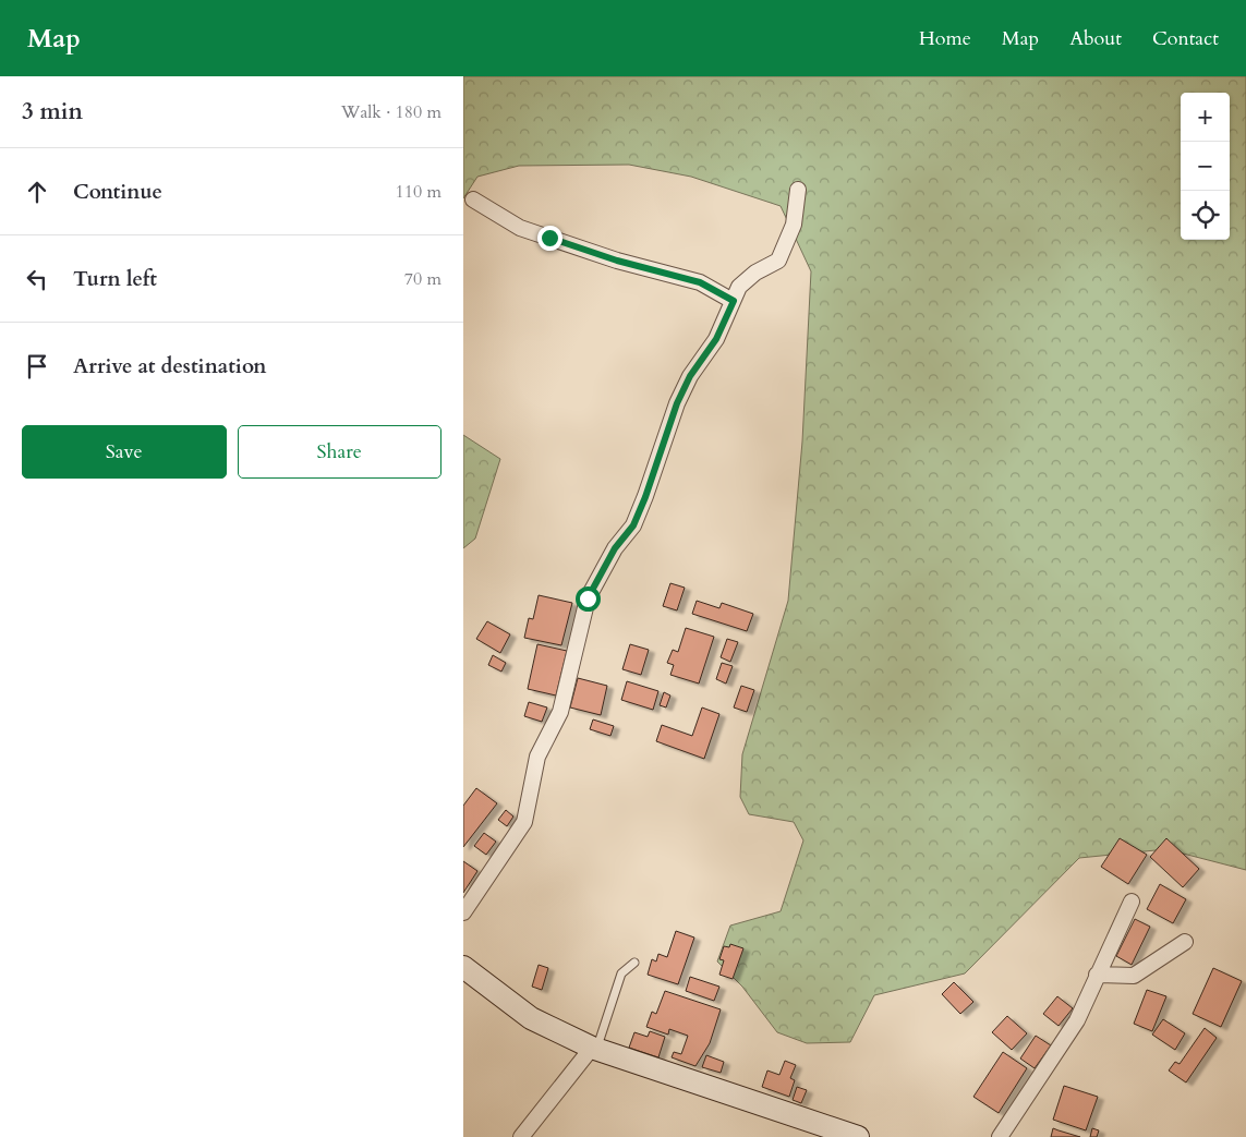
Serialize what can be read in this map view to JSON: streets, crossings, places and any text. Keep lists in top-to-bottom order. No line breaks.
{"page":{"header":"Map","nav":["Home","Map","About","Contact"],"heading":["3 min","Walk · 180 m"],"map_buttons":["+","−"],"list":[["Continue","110 m"],["Turn left","70 m"],"Arrive at destination"],"buttons":["Save","Share"]}}
